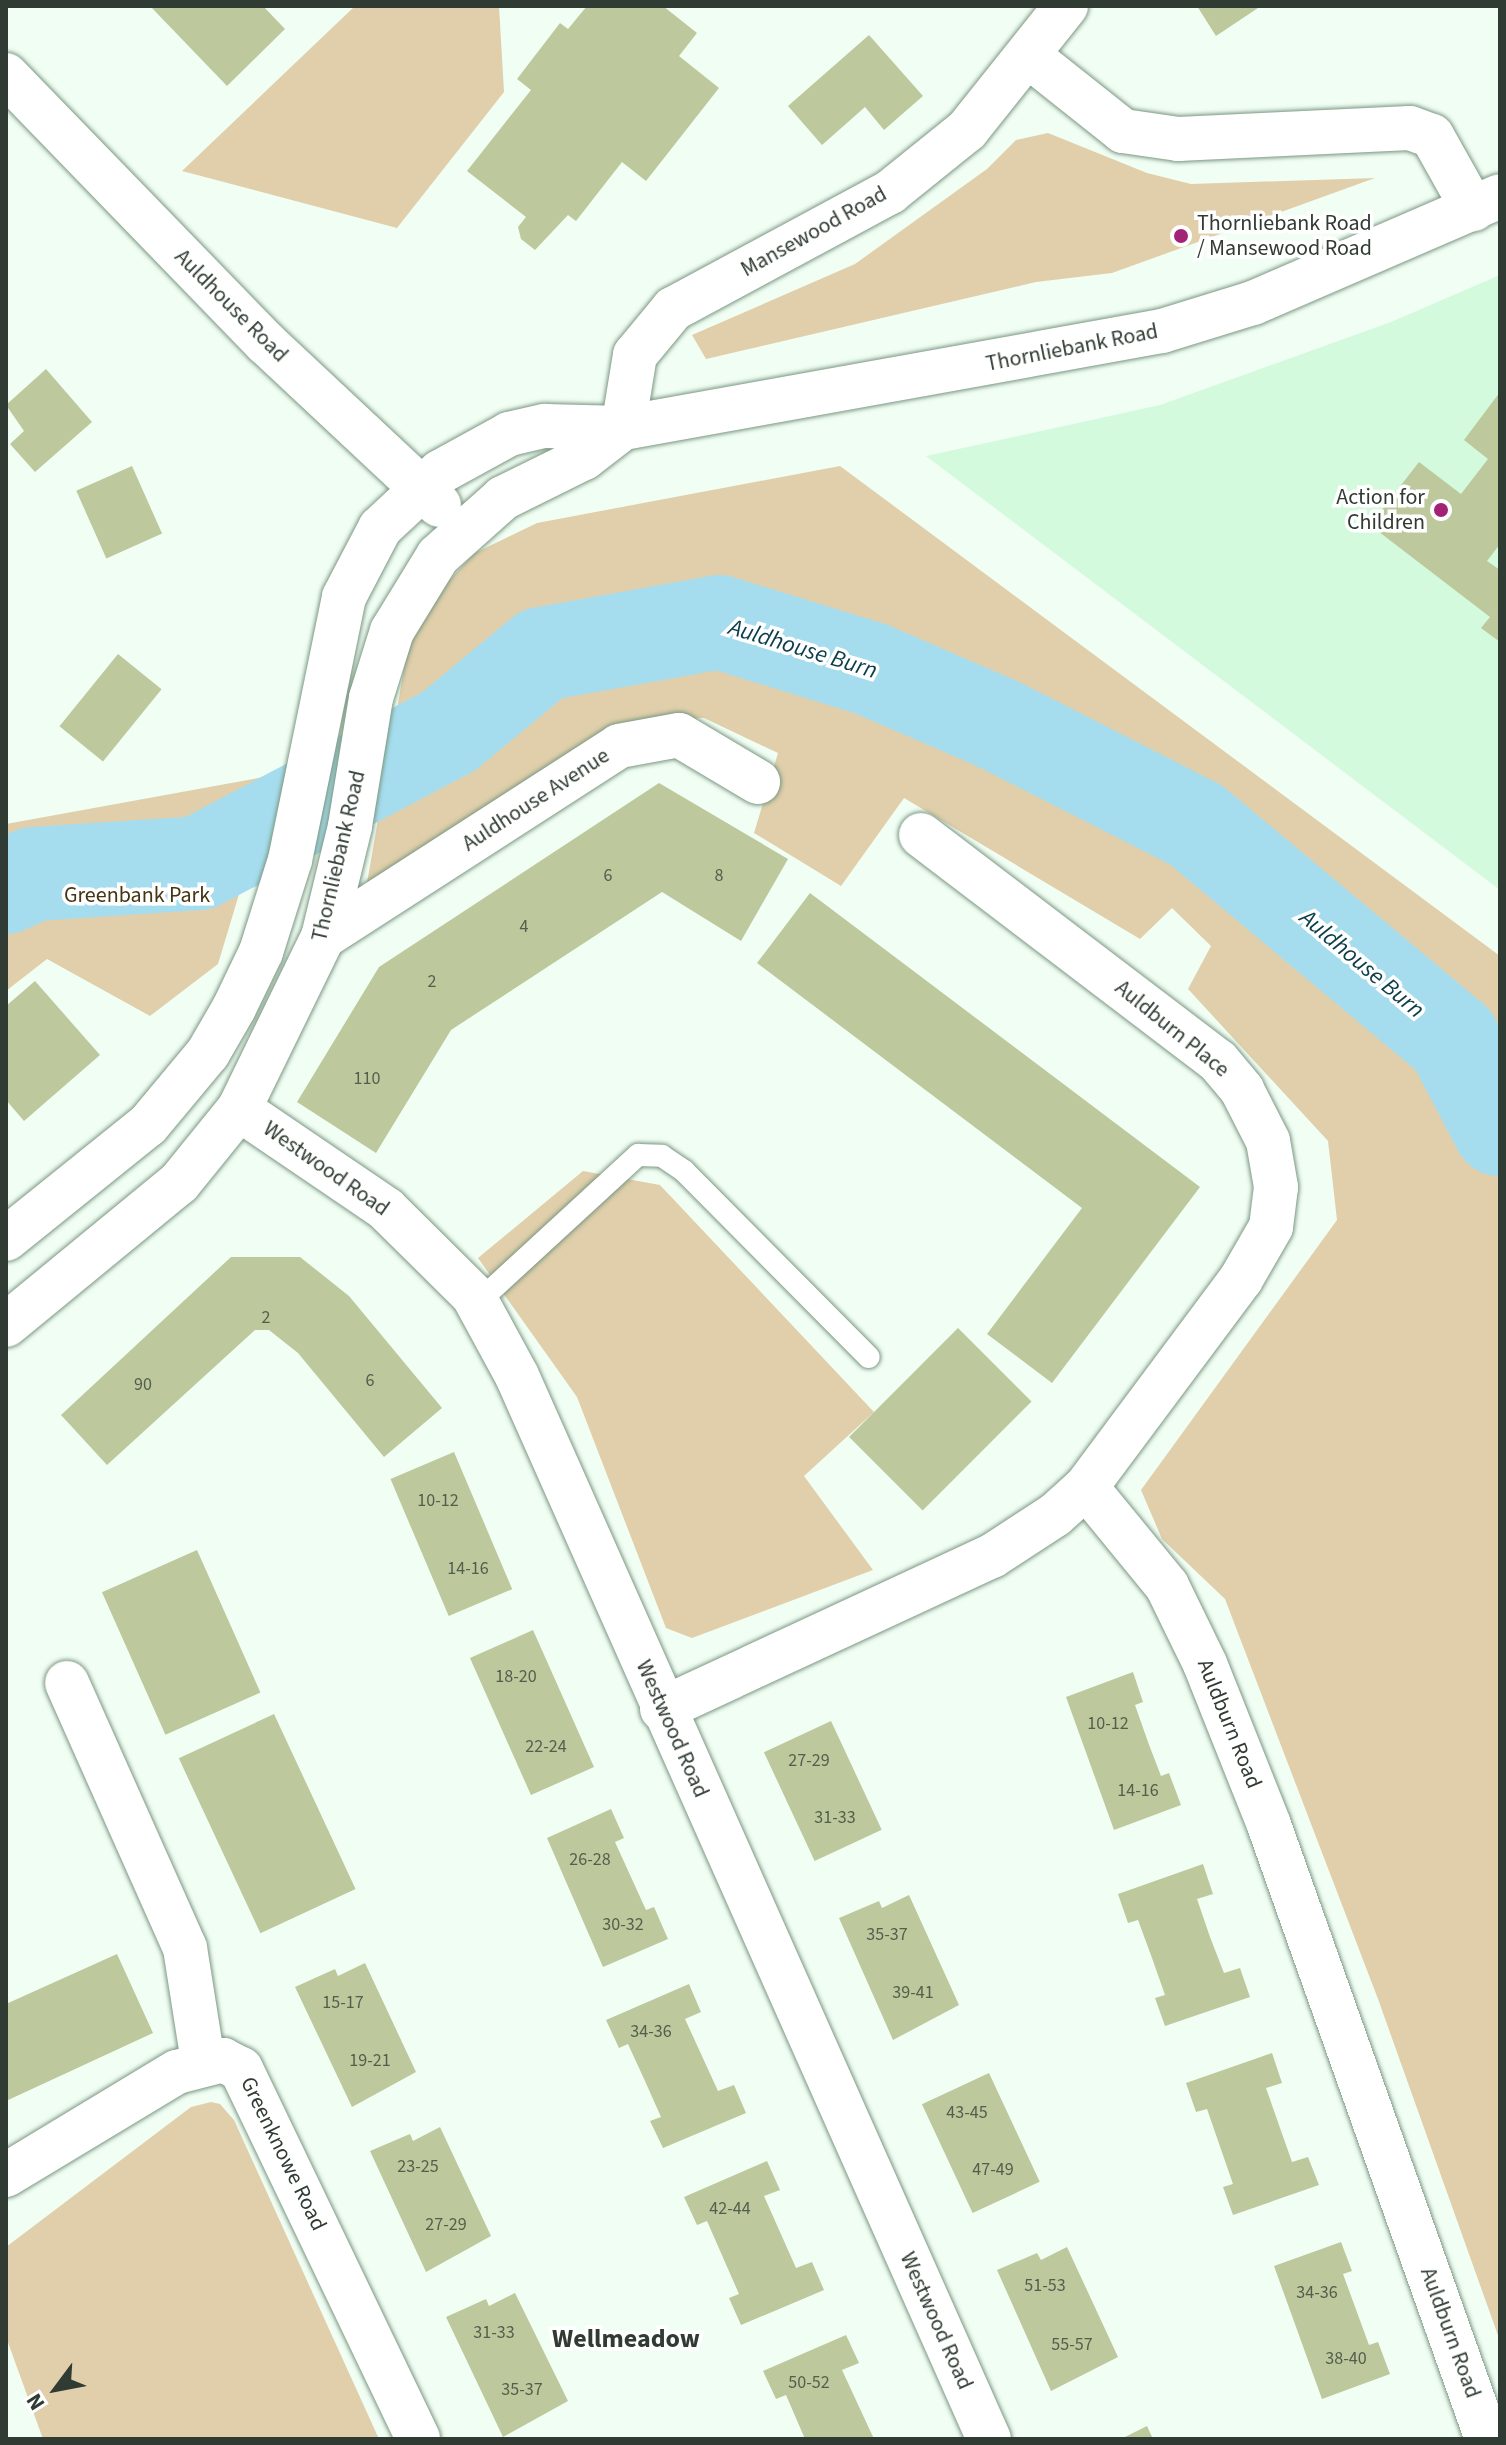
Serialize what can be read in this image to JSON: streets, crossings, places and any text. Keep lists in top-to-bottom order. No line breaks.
{"streets":{"street":["Mansewood Road","Auldhouse Road","Thornliebank Road","Auldhouse Avenue","Auldburn Place","Westwood Road","Auldburn Road","Greenknowe Road"]},"crossings":[["Mansewood Road","Thornliebank Road"],["Auldhouse Road","Thornliebank Road"],["Thornliebank Road","Auldhouse Avenue"],["Thornliebank Road","Westwood Road"],["Auldburn Place","Auldburn Road"]],"districts":["Wellmeadow"],"water":["Auldhouse Burn"],"parks":["Greenbank Park"],"places":["Thornliebank Road / Mansewood Road","Action for Children"],"house_numbers":["6","8","4","2","110","2","6","90","10-12","14-16","18-20","10-12","22-24","27-29","14-16","31-33","26-28","30-32","35-37","39-41","15-17","34-36","19-21","43-45","23-25","47-49","42-44","27-29","51-53","34-36","31-33","55-57","38-40","50-52","35-37"],"north":"bottom left"}
